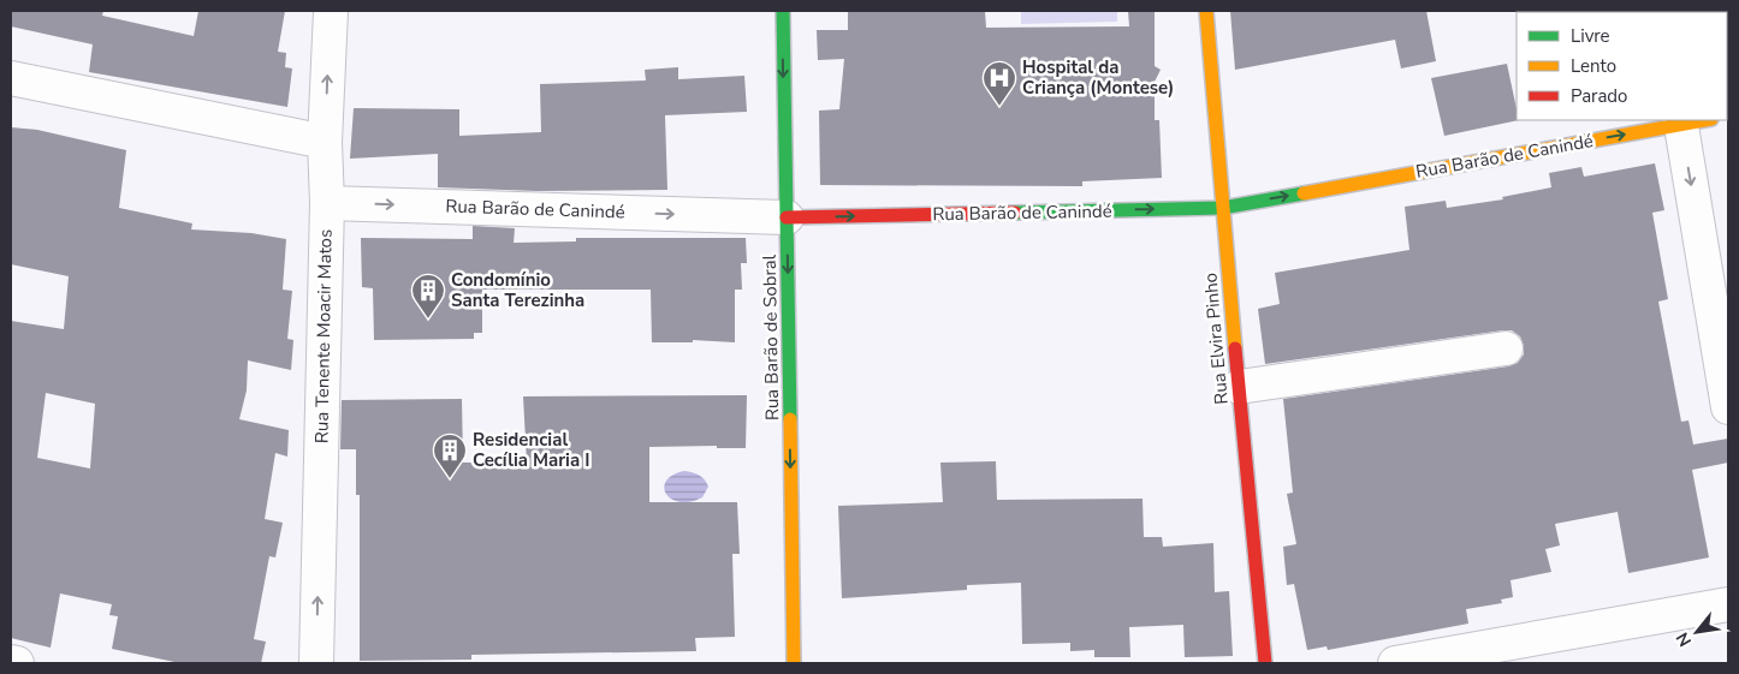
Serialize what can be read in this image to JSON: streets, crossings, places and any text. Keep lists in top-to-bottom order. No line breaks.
{"streets":{"main road":["Rua Barão de Canindé","Rua Barão de Sobral","Rua Elvira Pinho"],"street":["Rua Tenente Moacir Matos"]},"crossings":[["Rua Barão de Canindé","Rua Tenente Moacir Matos"],["Rua Barão de Canindé","Rua Barão de Sobral"],["Rua Barão de Canindé","Rua Elvira Pinho"]],"one_way":["Rua Barão de Canindé","Rua Tenente Moacir Matos","Rua Barão de Sobral"],"places":{"hospital":["Hospital da Criança (Montese)"],"building":["Condomínio Santa Terezinha","Residencial Cecília Maria I"]},"legend":["Livre","Lento","Parado"],"north":"bottom left"}
